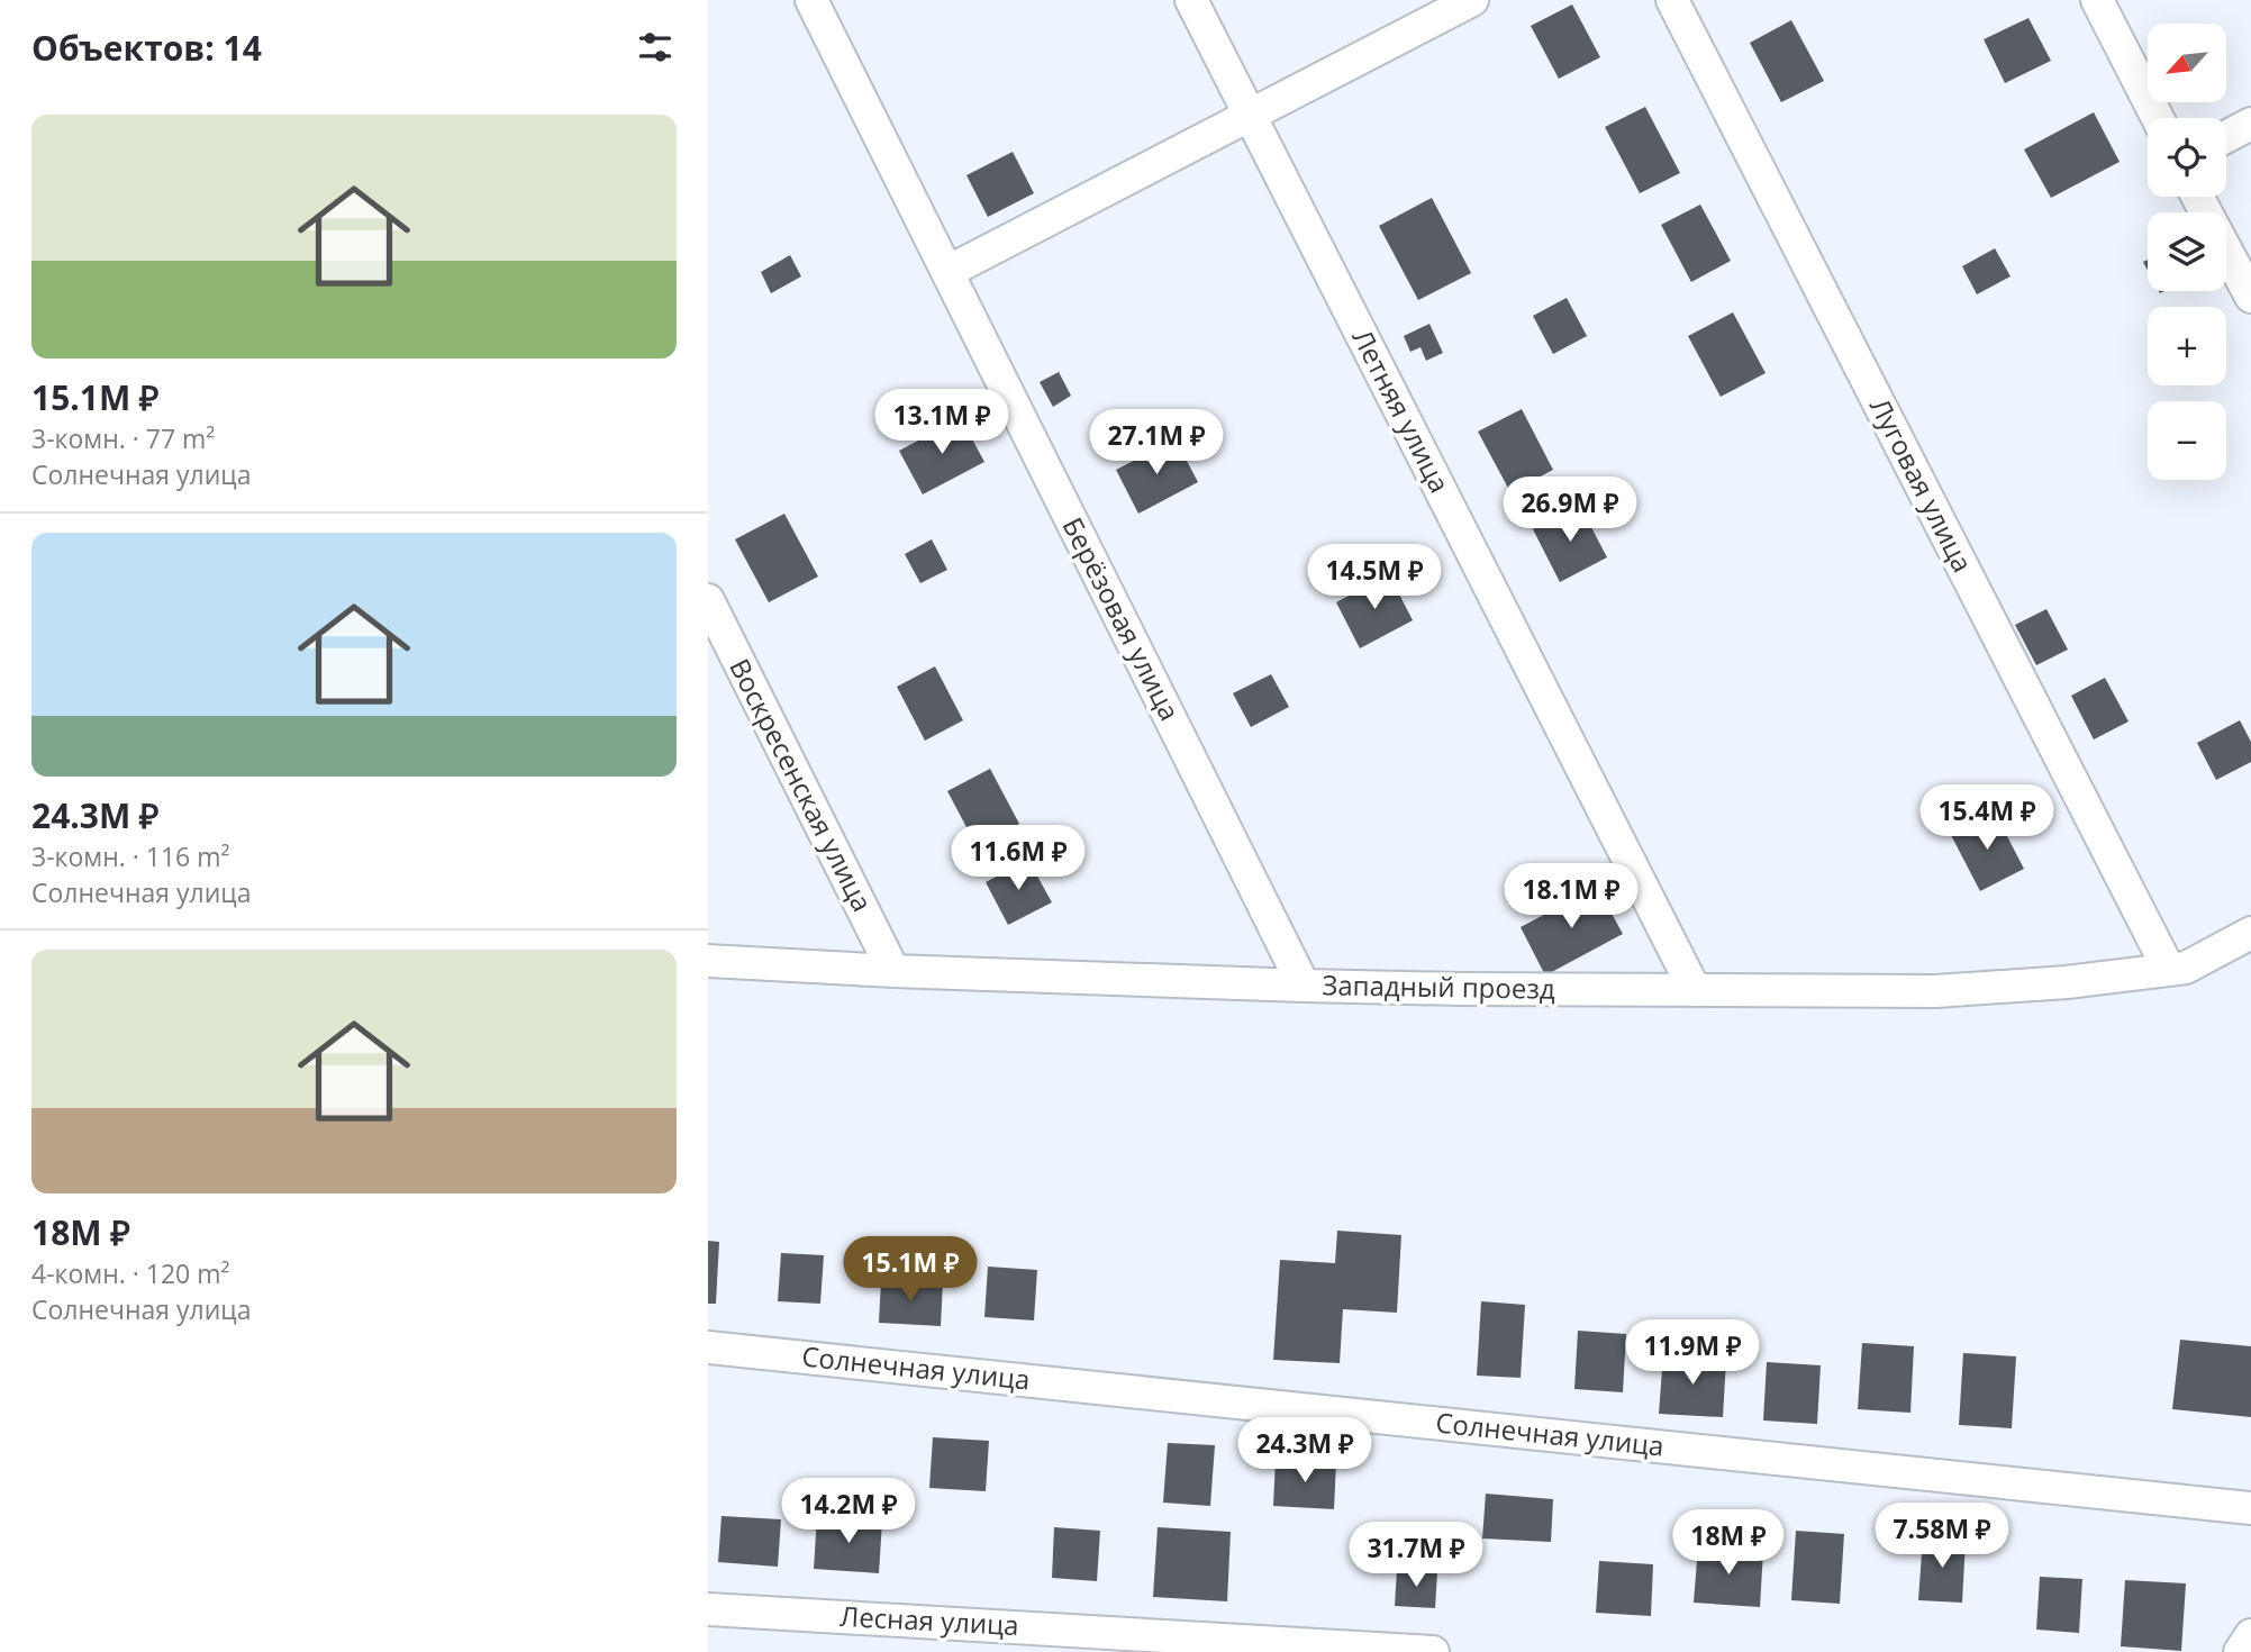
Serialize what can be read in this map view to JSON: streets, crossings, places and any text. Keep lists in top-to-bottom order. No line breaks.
{"streets":{"street":["Летняя улица","Луговая улица","Берёзовая улица","Воскресенская улица","Западный проезд","Солнечная улица","Лесная улица"]},"crossings":[["Летняя улица","Западный проезд"],["Луговая улица","Западный проезд"],["Берёзовая улица","Западный проезд"],["Воскресенская улица","Западный проезд"]],"north":"bottom left","page":{"heading":"Объектов: 14","map_buttons":["+","−"],"list":[{"name":"15.1M ₽","note":"3-комн. · 77 m² · Солнечная улица"},{"name":"24.3M ₽","note":"3-комн. · 116 m² · Солнечная улица"},{"name":"18M ₽","note":"4-комн. · 120 m² · Солнечная улица"}],"price":["13.1M ₽","27.1M ₽","26.9M ₽","14.5M ₽","15.4M ₽","11.6M ₽","18.1M ₽","15.1M ₽","11.9M ₽","24.3M ₽","14.2M ₽","7.58M ₽","18M ₽","31.7M ₽"]}}
